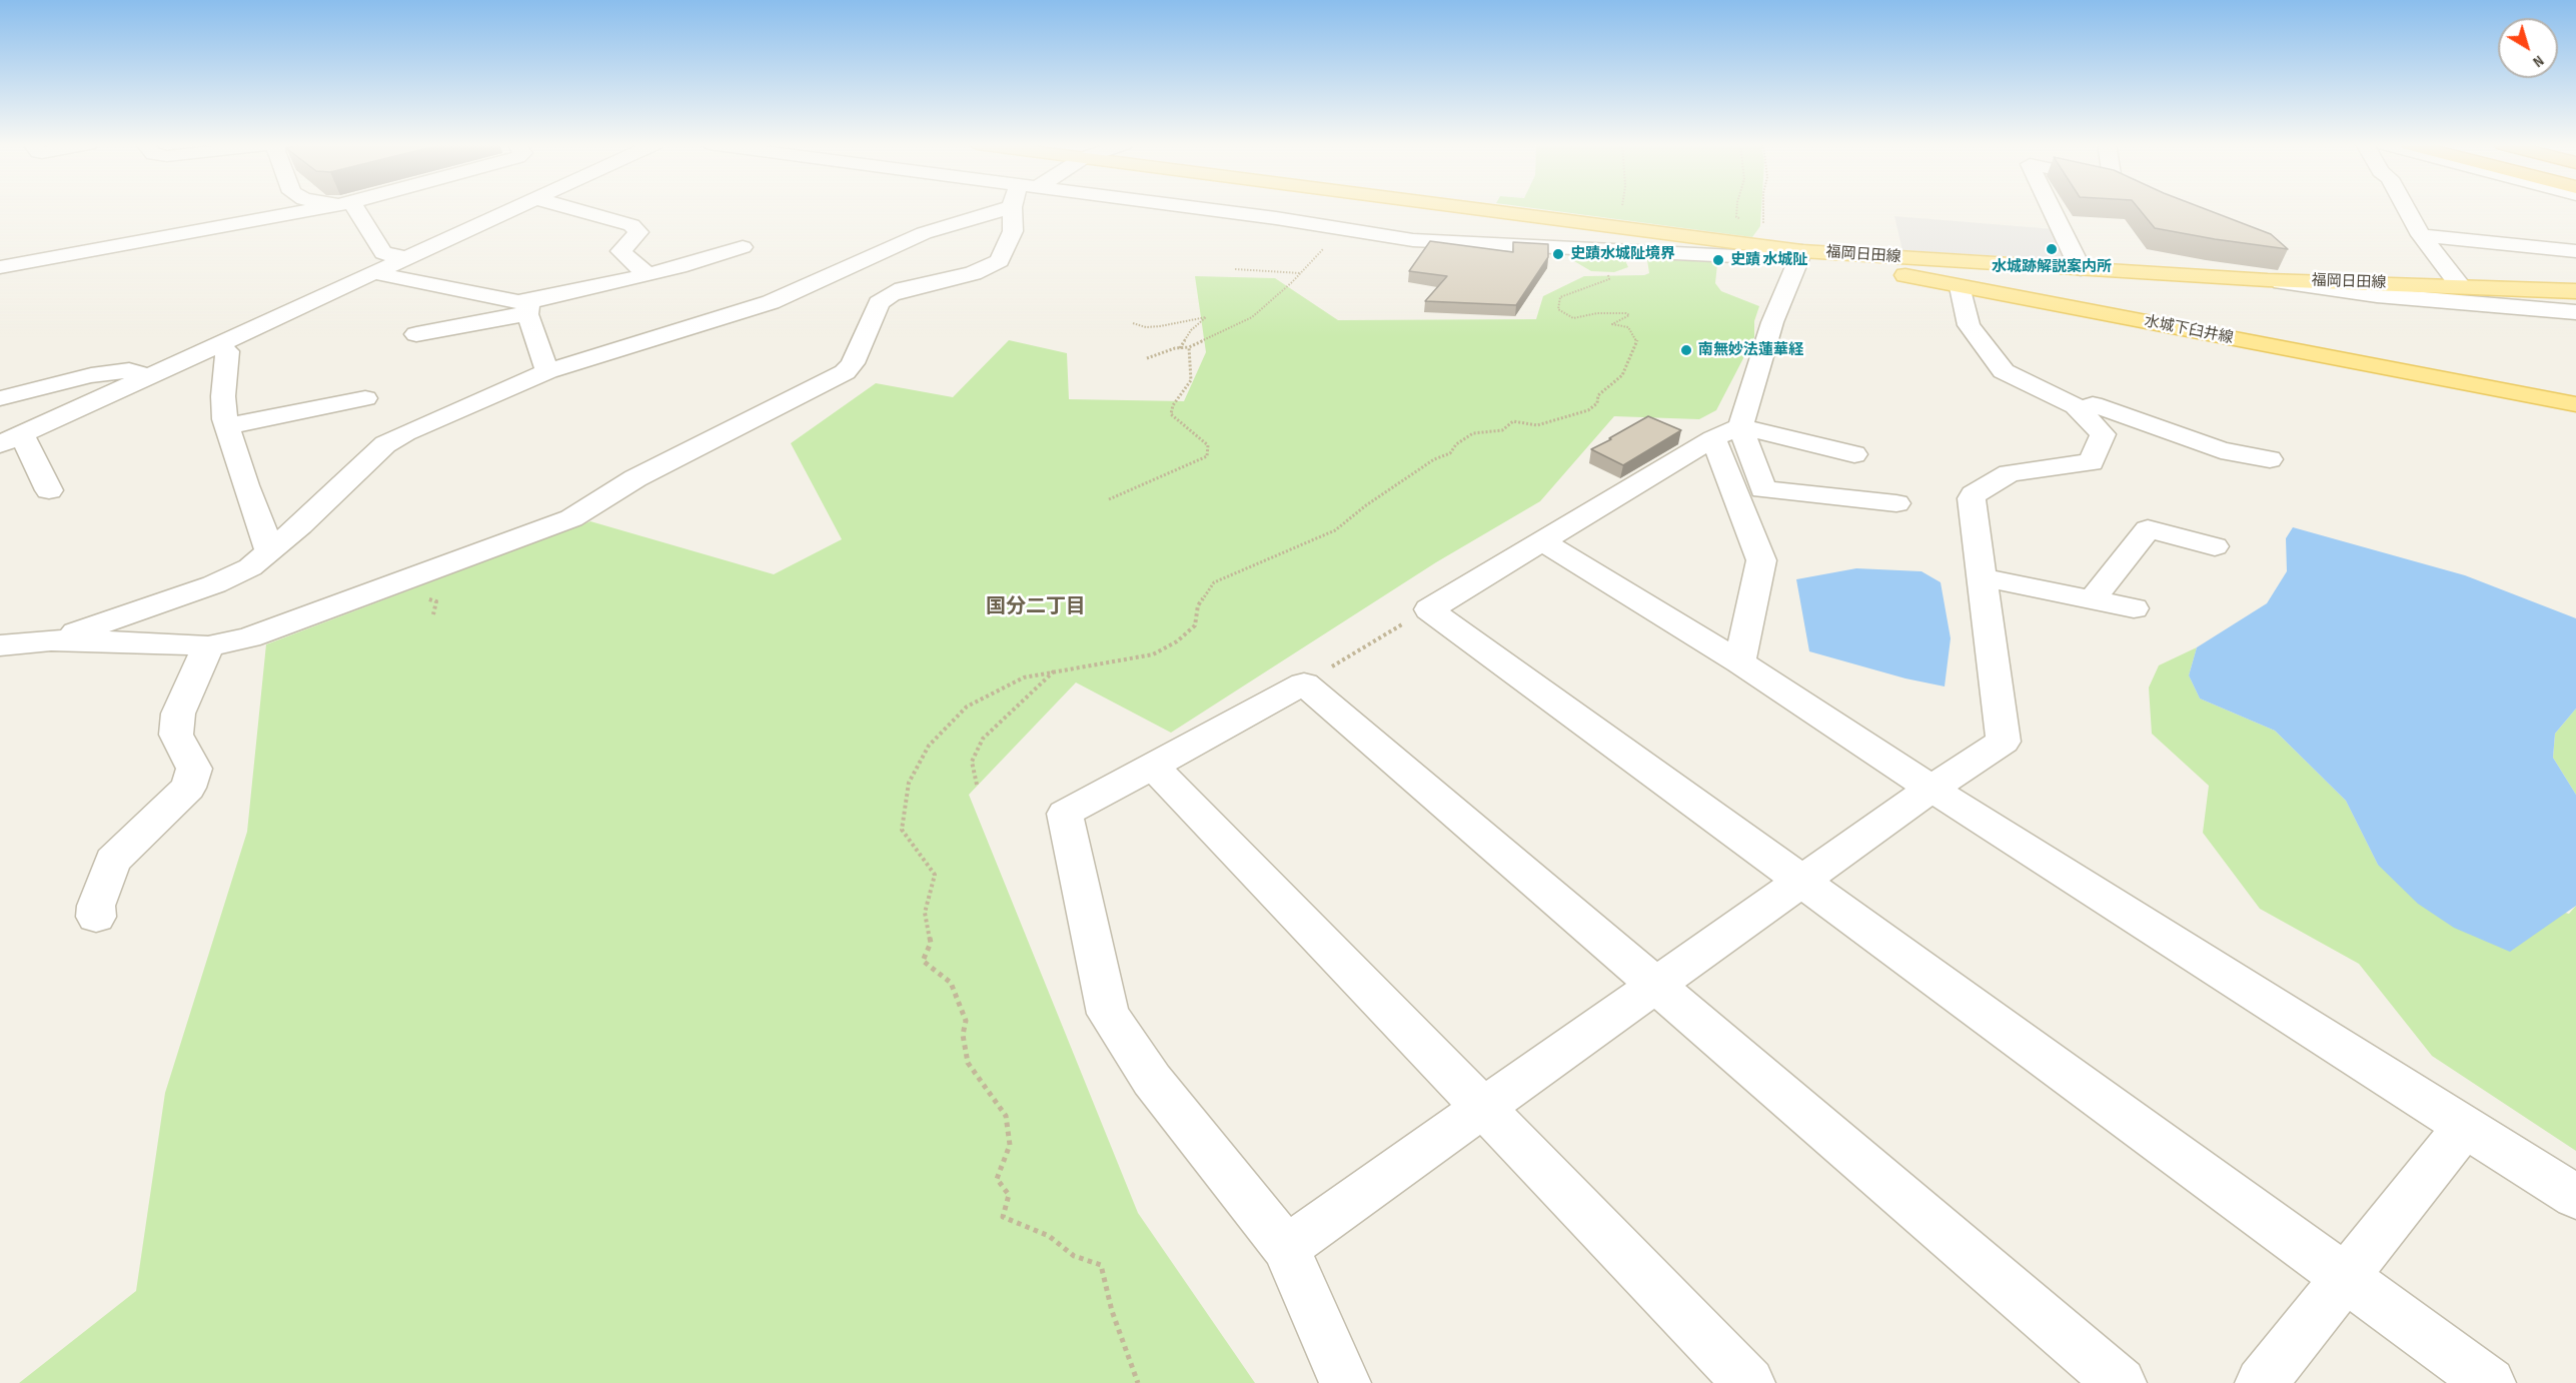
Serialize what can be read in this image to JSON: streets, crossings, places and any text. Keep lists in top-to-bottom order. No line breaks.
{"streets":{"main road":["福岡日田線","水城下臼井線"]},"crossings":[["福岡日田線","水城下臼井線"]],"districts":["国分二丁目"],"places":["水城跡解説案内所","史蹟水城阯境界","史蹟 水城阯","南無妙法蓮華経"],"north":"bottom right"}
